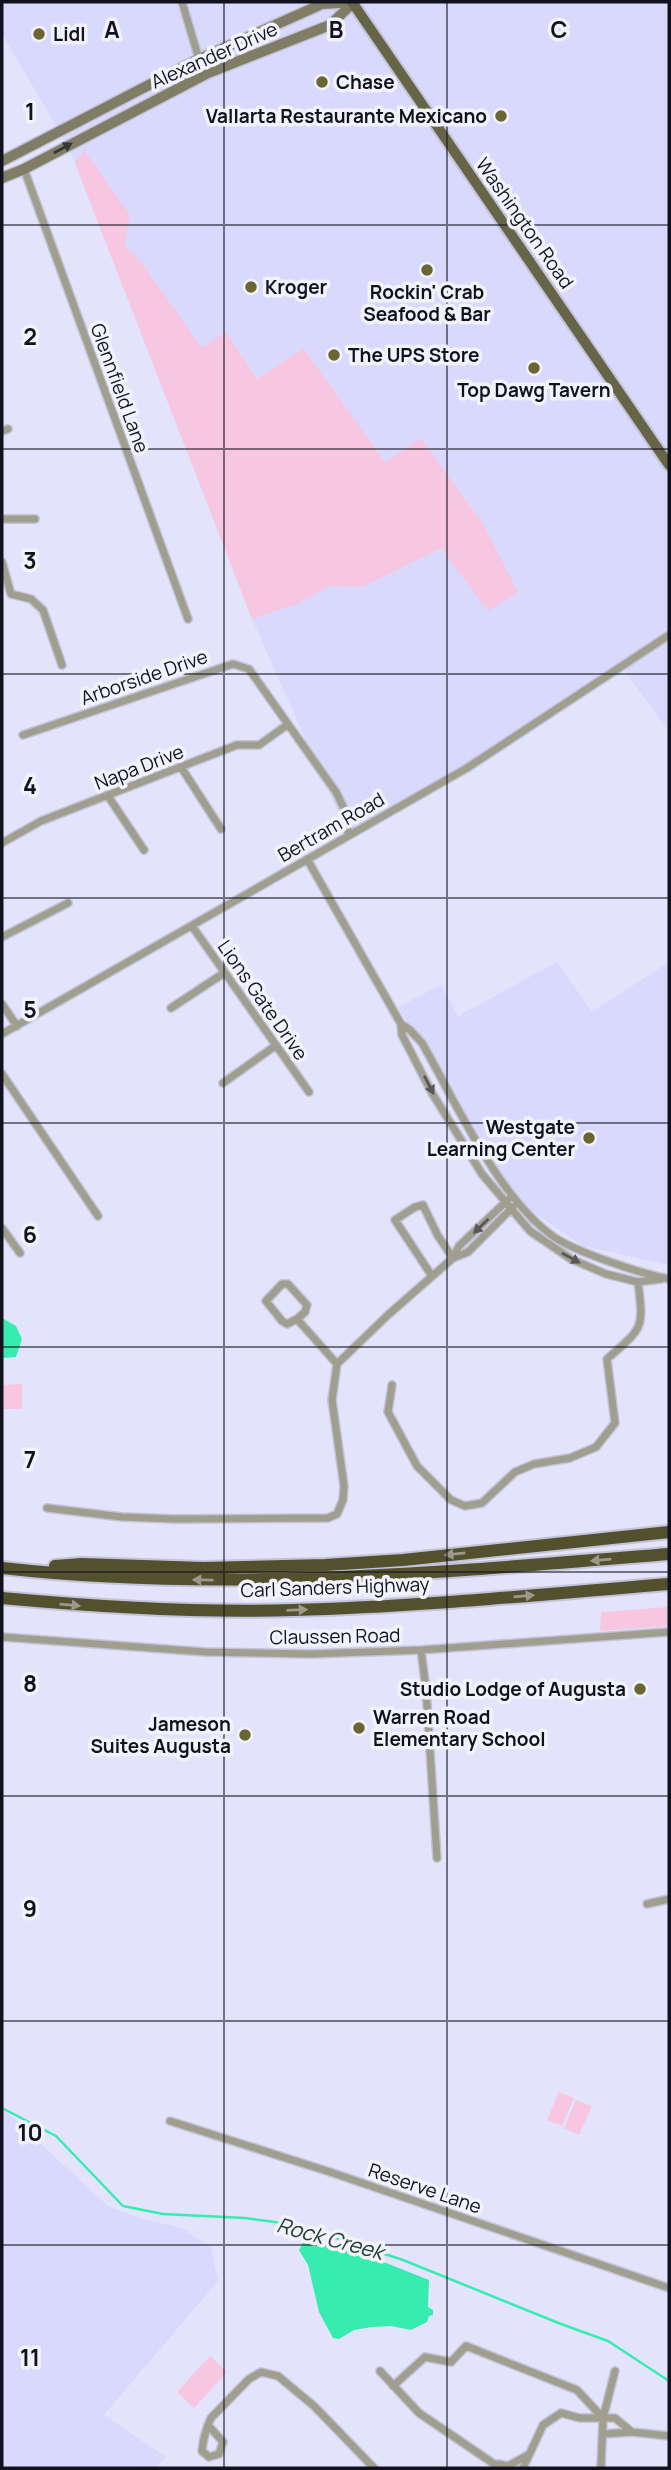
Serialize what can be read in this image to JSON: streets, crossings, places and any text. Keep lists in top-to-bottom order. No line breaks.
{"streets":{"highway":["Carl Sanders Highway"],"main road":["Alexander Drive","Washington Road"],"street":["Glennfield Lane","Arborside Drive","Napa Drive","Bertram Road","Lions Gate Drive","Claussen Road","Reserve Lane"]},"crossings":[["Alexander Drive","Washington Road"],["Alexander Drive","Glennfield Lane"],["Arborside Drive","Napa Drive"],["Arborside Drive","Bertram Road"],["Bertram Road","Lions Gate Drive"]],"water":["Rock Creek"],"places":["Lidl","Chase","Vallarta Restaurante Mexicano","Rockin' Crab Seafood & Bar","Kroger","The UPS Store","Top Dawg Tavern","Westgate Learning Center","Studio Lodge of Augusta","Warren Road Elementary School","Jameson Suites Augusta"],"grid":{"columns":["A","B","C"],"rows":["1","2","3","4","5","6","7","8","9","10","11"]}}
